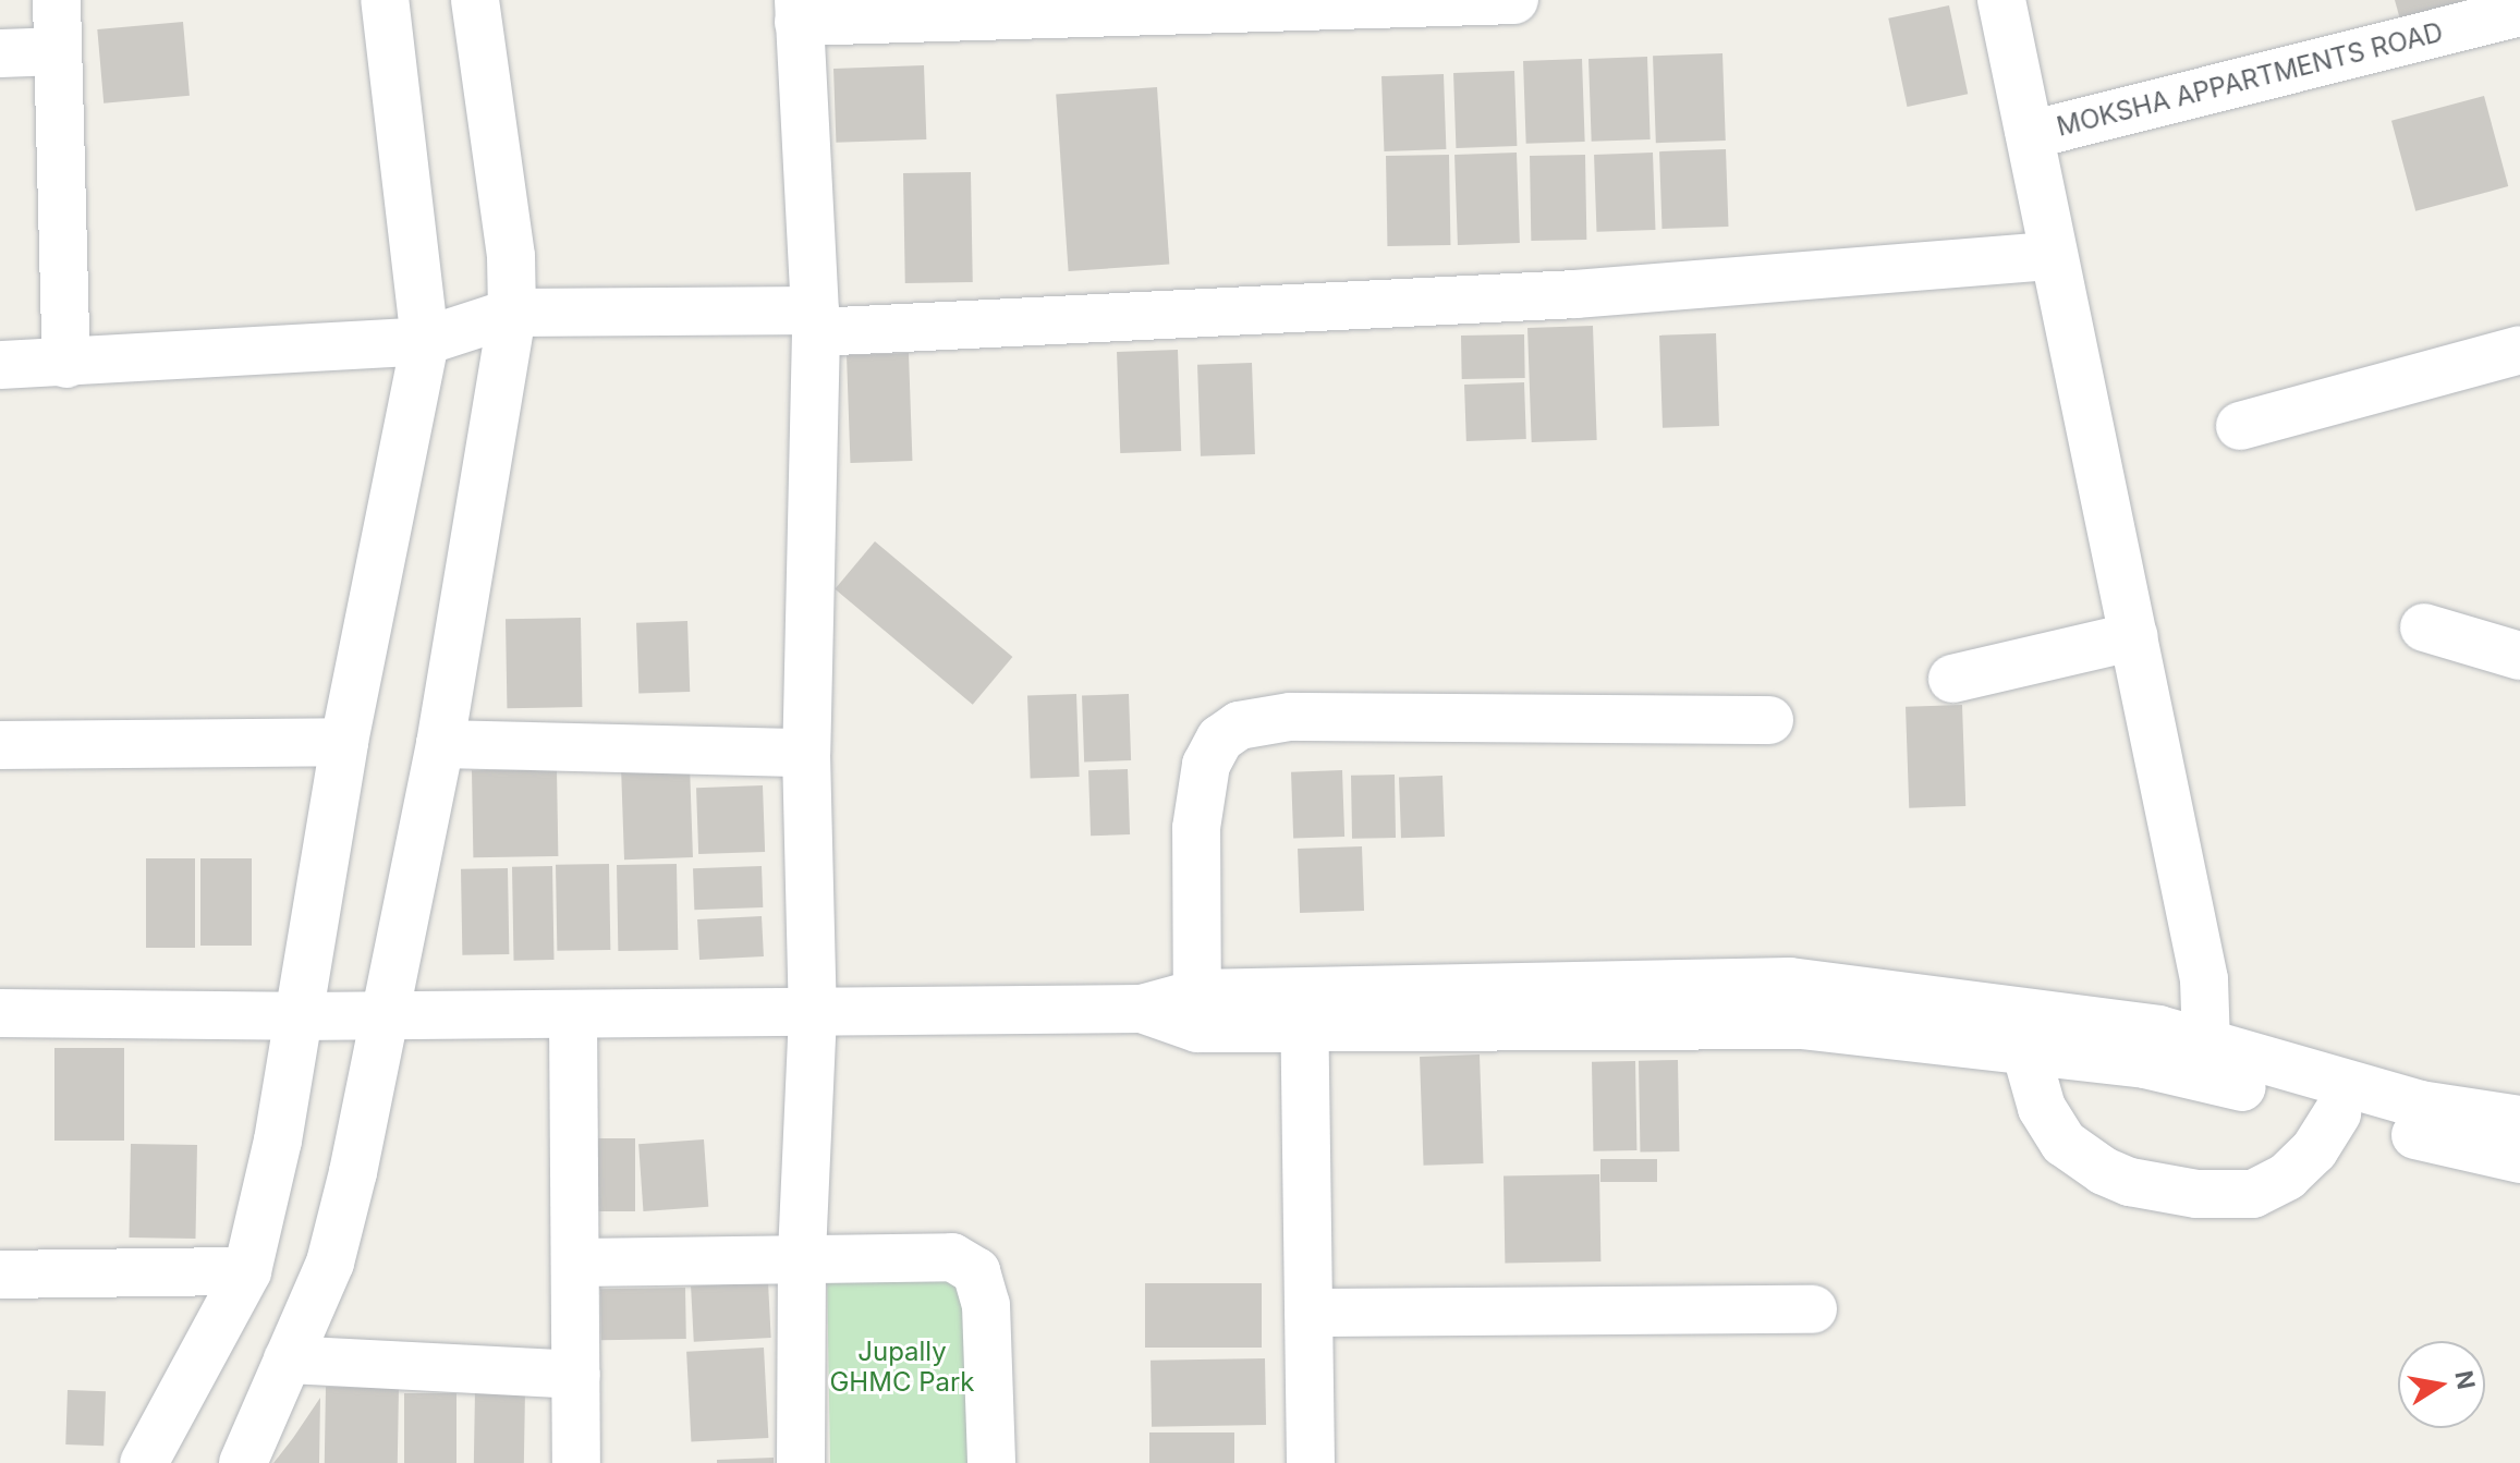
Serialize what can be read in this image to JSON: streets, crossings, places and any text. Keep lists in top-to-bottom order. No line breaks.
{"streets":{"street":["MOKSHA APPARTMENTS ROAD"]},"parks":["Jupally GHMC Park"],"north":"right"}
